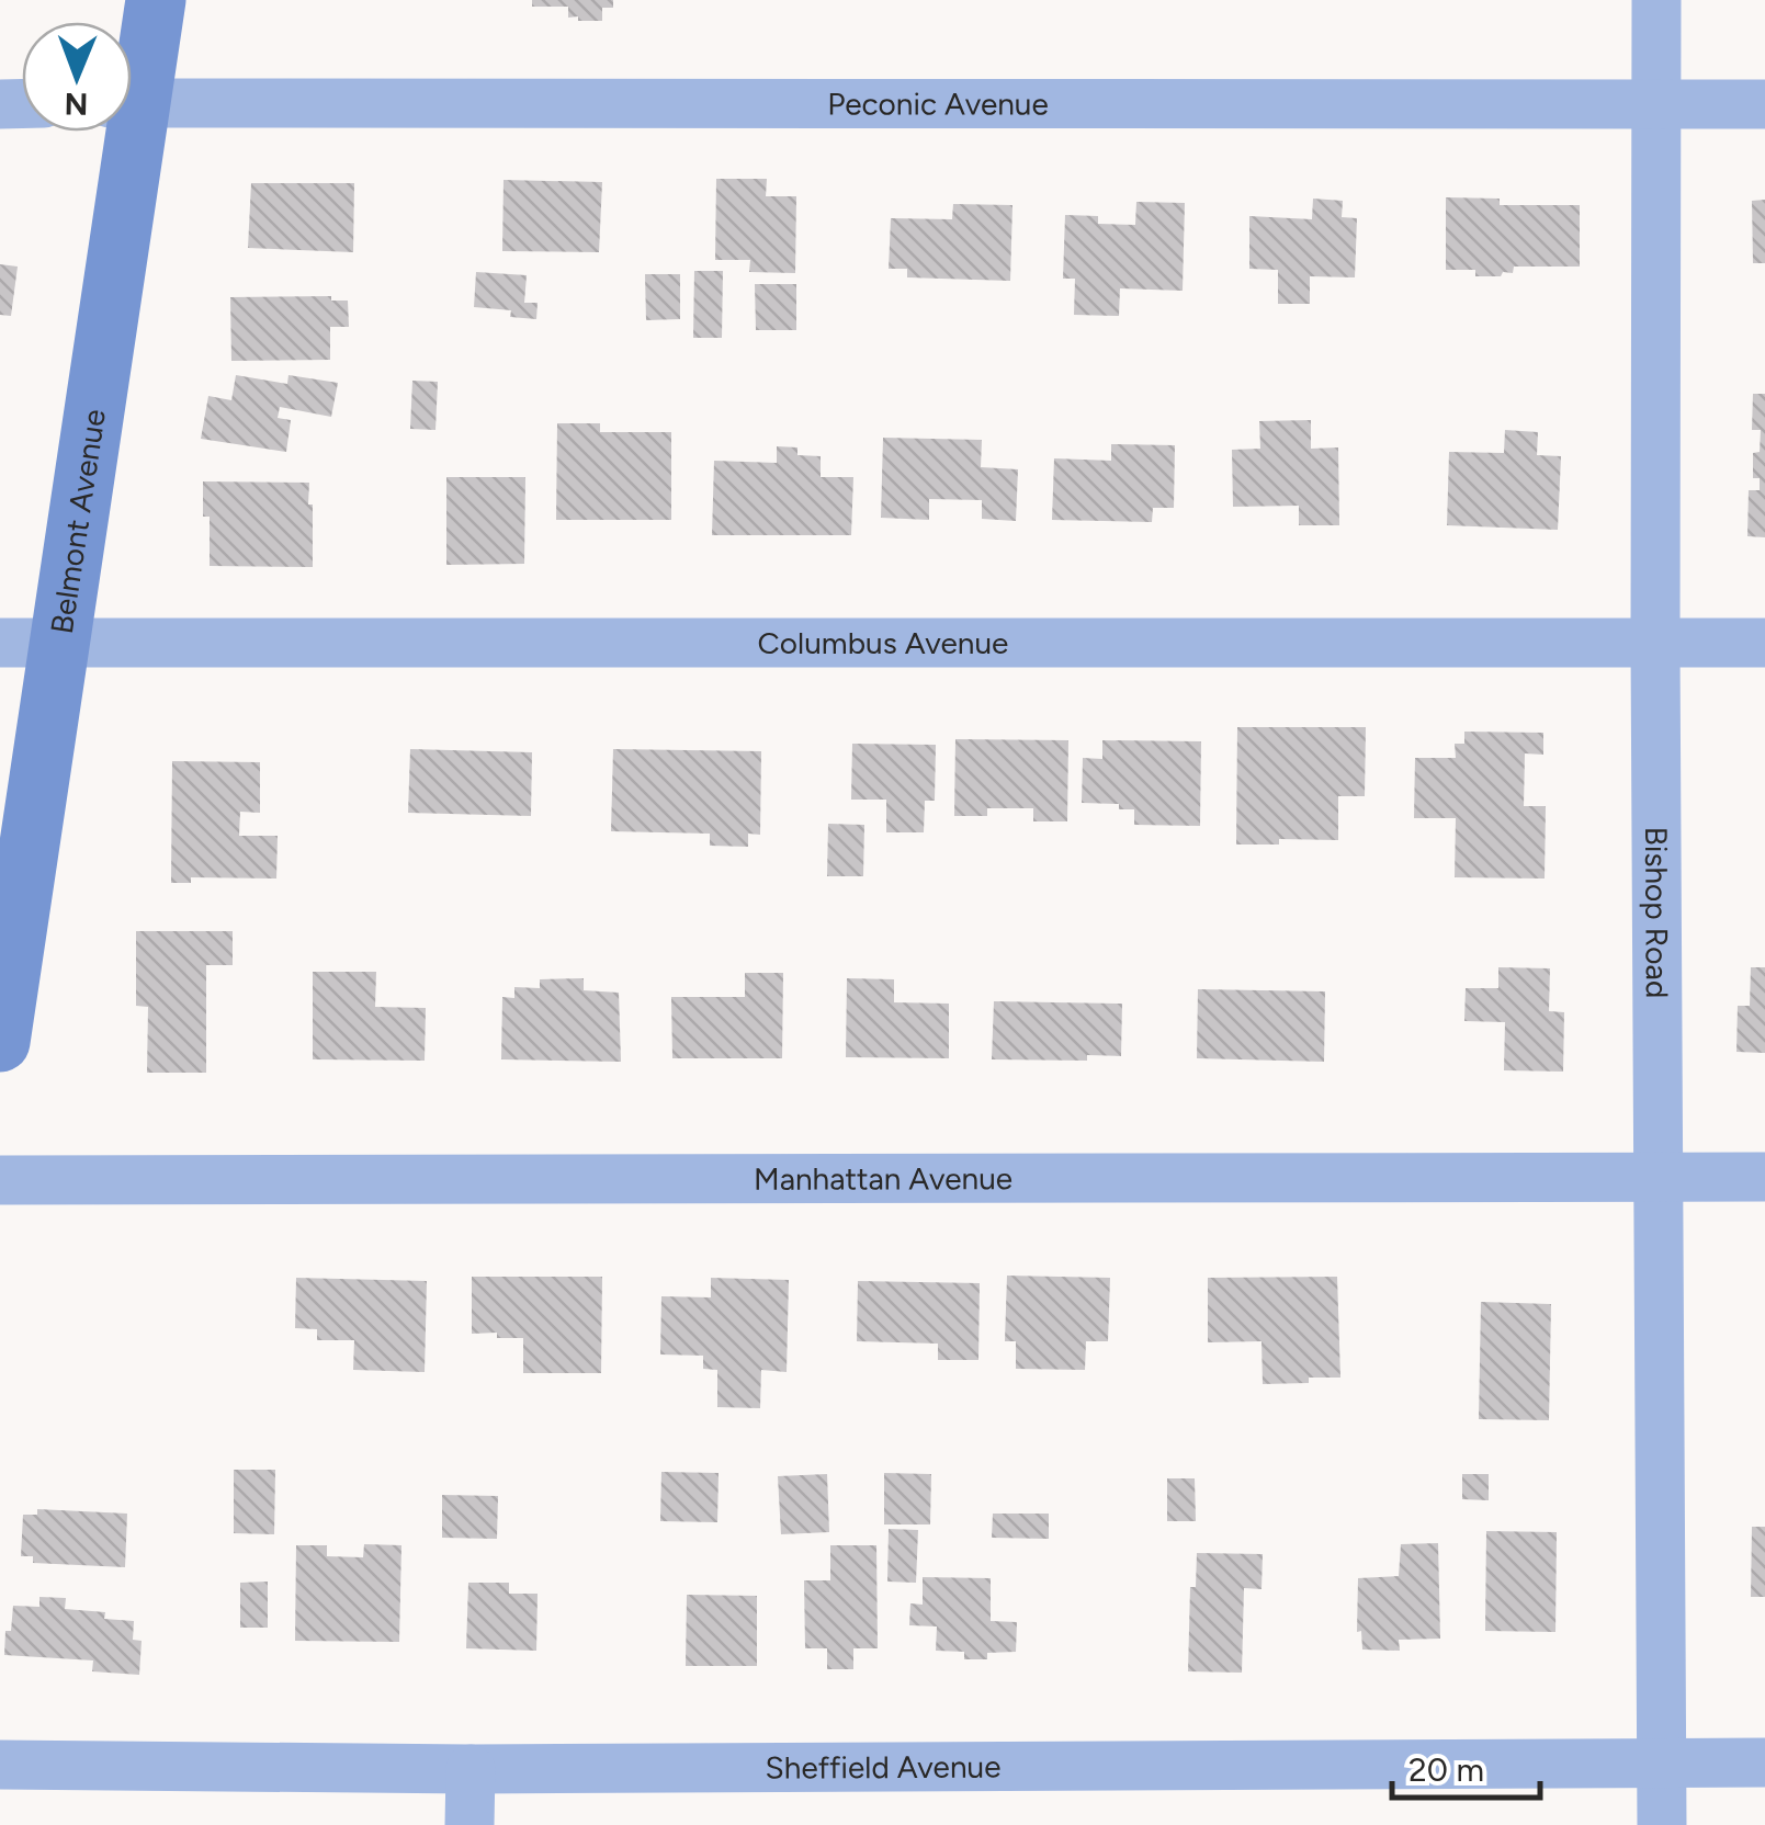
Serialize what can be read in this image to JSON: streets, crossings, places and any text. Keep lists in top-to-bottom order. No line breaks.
{"streets":{"main road":["Belmont Avenue"],"street":["Peconic Avenue","Columbus Avenue","Bishop Road","Manhattan Avenue","Sheffield Avenue"]},"crossings":[["Peconic Avenue","Bishop Road"],["Belmont Avenue","Columbus Avenue"],["Columbus Avenue","Bishop Road"],["Bishop Road","Manhattan Avenue"],["Bishop Road","Sheffield Avenue"]],"scale_bar":"20 m","north":"bottom"}
